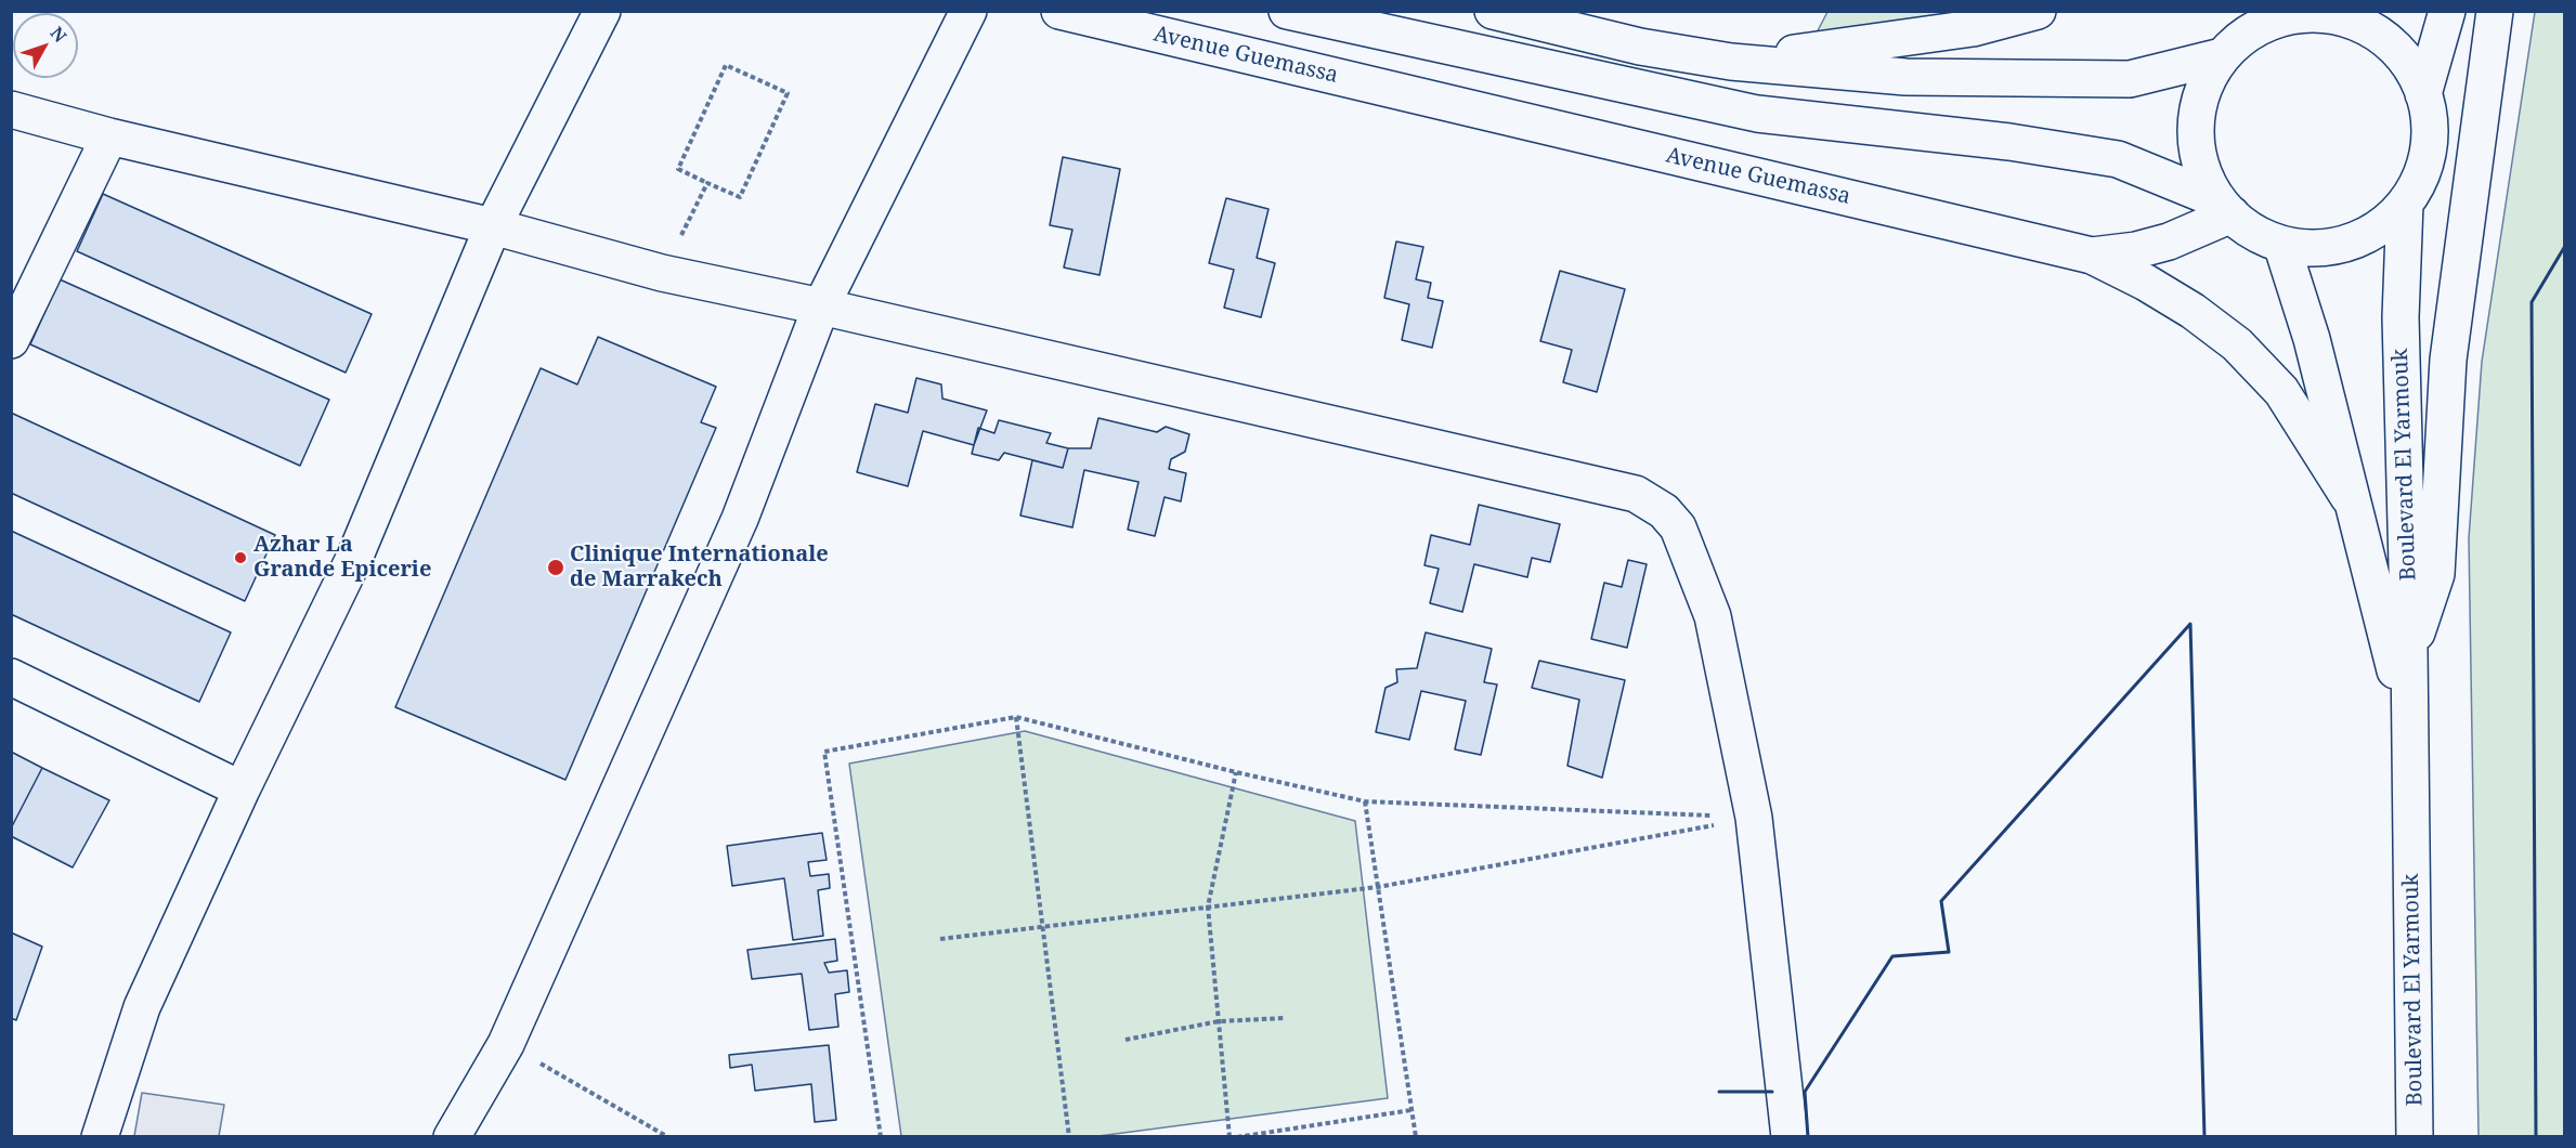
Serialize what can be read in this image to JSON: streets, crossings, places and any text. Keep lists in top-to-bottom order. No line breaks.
{"streets":{"street":["Avenue Guemassa","Boulevard El Yarmouk"]},"crossings":[["Avenue Guemassa","Boulevard El Yarmouk"]],"places":["Azhar La Grande Epicerie","Clinique Internationale de Marrakech"],"north":"top right"}
